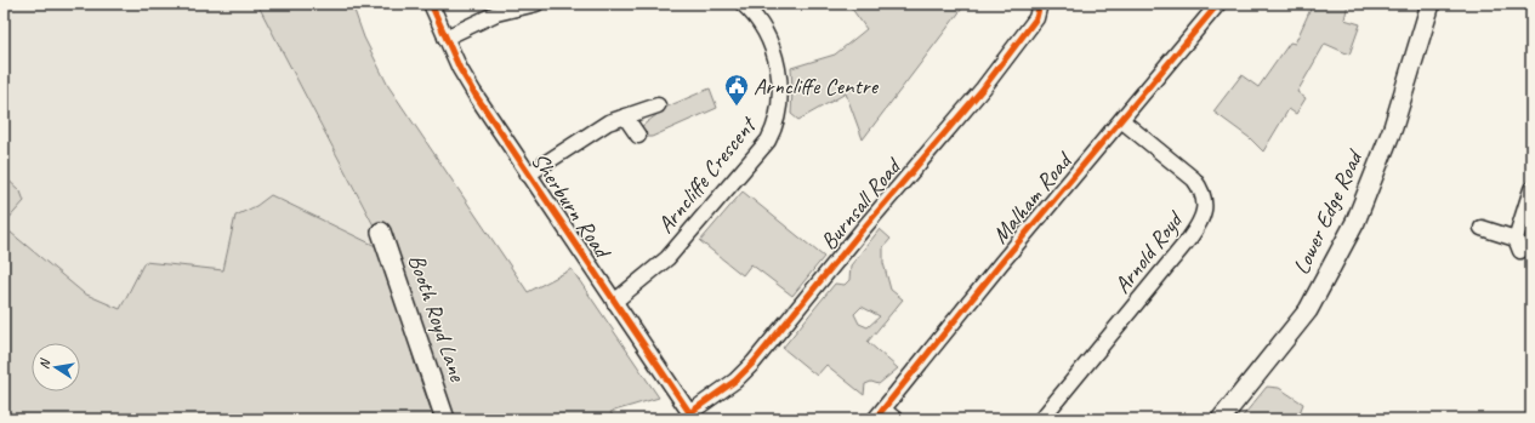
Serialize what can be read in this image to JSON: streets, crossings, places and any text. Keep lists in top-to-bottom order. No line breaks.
{"streets":{"street":["Arncliffe Crescent","Malham Road","Sherburn Road","Burnsall Road","Lower Edge Road","Arnold Royd","Booth Royd Lane"]},"crossings":[["Arncliffe Crescent","Sherburn Road"],["Malham Road","Arnold Royd"],["Sherburn Road","Burnsall Road"]],"places":{"public building":["Arncliffe Centre"]},"north":"left"}
